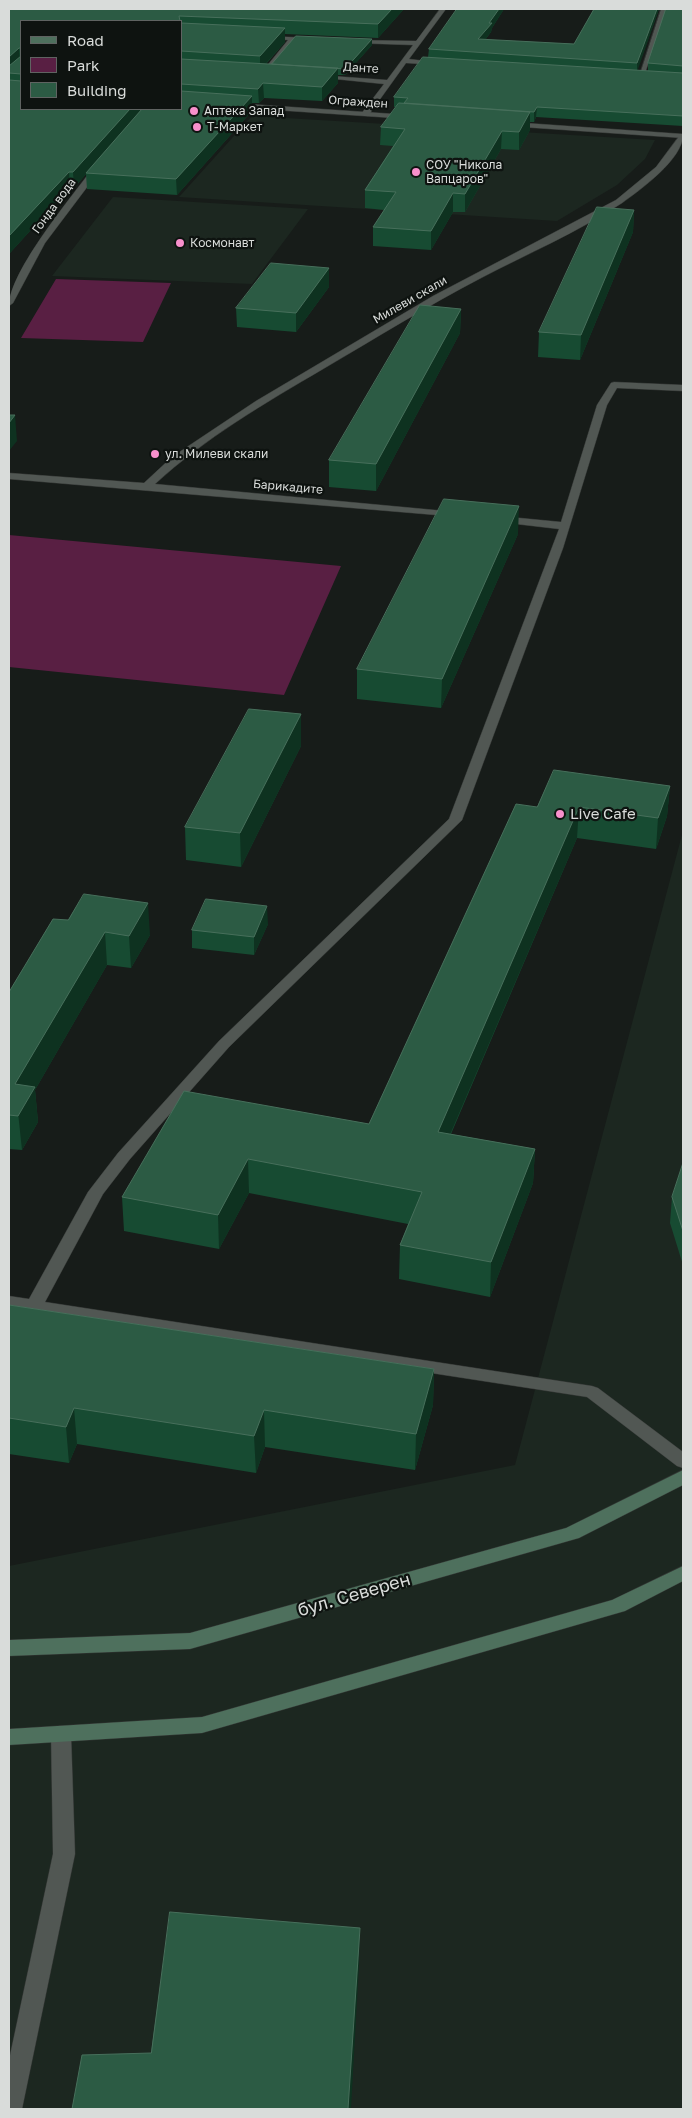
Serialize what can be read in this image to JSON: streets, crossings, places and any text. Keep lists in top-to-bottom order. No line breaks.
{"streets":{"main road":["бул. Северен"],"street":["Данте","Огражден","Гонда вода","Милеви скали","Барикадите"]},"crossings":[["Милеви скали","Барикадите"]],"places":["Аптека Запад","Т-Маркет","СОУ \"Никола Вапцаров\"","Космонавт","ул. Милеви скали","Live Cafe"],"legend":["Road","Park","Building"]}
